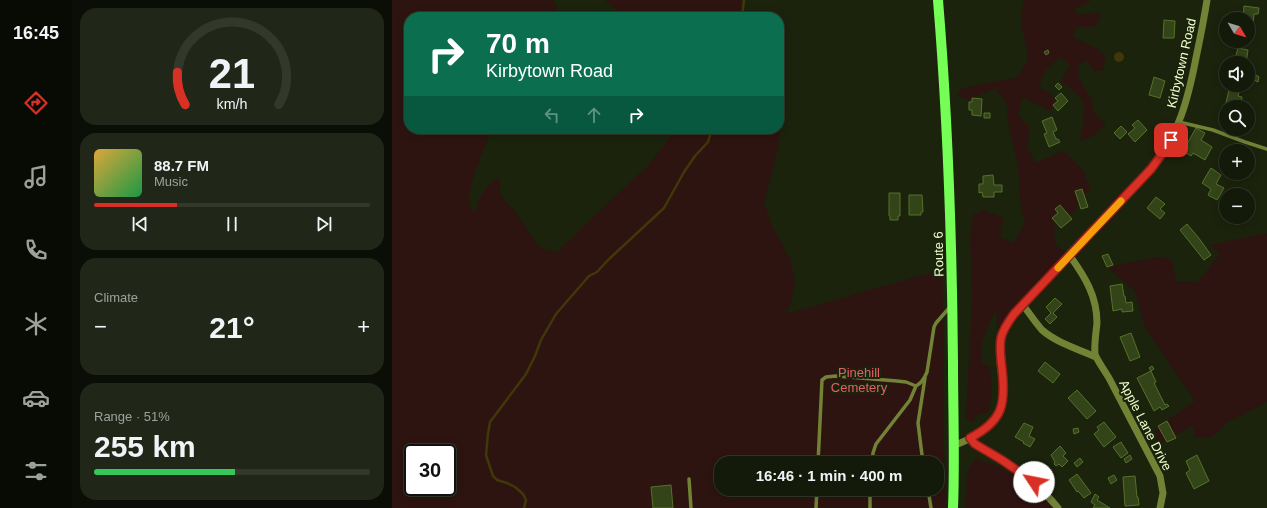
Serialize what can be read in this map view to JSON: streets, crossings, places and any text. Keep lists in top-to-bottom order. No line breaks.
{"streets":{"main road":["Route 6"],"street":["Kirbytown Road","Apple Lane Drive"]},"crossings":[["Kirbytown Road","Route 6"]],"parks":["Pinehill Cemetery"],"north":"bottom right","page":{"tabs":"16:45","map_buttons":["+","−"],"turn":["70 m","Kirbytown Road"],"song":["88.7 FM","Music"],"tile":["Climate",["Range · 51%","255 km"]],"heat":["−","21°","+"],"limit":"30","trip":"16:46 · 1 min · 400 m","gauge":["21","km/h"]}}
